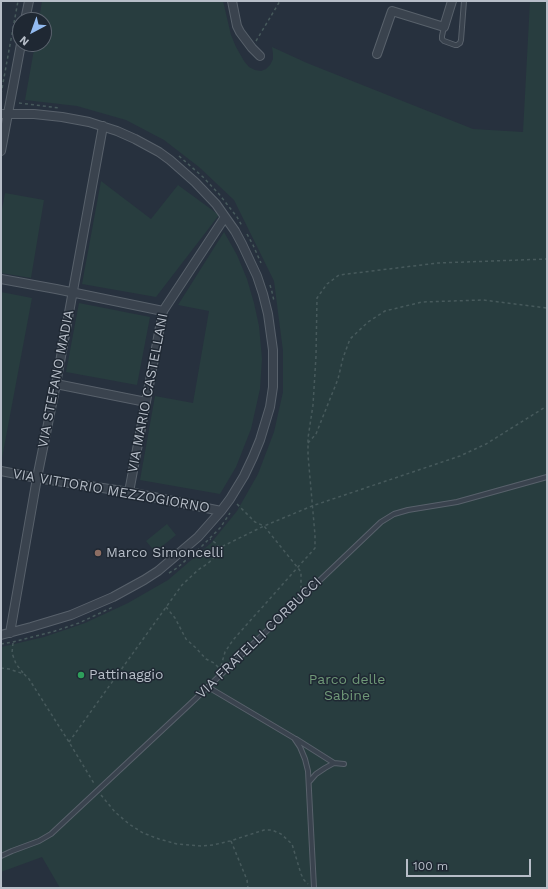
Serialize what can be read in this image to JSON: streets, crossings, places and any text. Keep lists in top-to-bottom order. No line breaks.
{"streets":{"street":["VIA STEFANO MADIA","VIA MARIO CASTELLANI","VIA VITTORIO MEZZOGIORNO"],"lane":["VIA FRATELLI CORBUCCI"]},"crossings":[["VIA STEFANO MADIA","VIA VITTORIO MEZZOGIORNO"],["VIA MARIO CASTELLANI","VIA VITTORIO MEZZOGIORNO"]],"parks":["Parco delle Sabine"],"places":["Marco Simoncelli","Pattinaggio"],"scale_bar":"100 m","north":"bottom left"}
